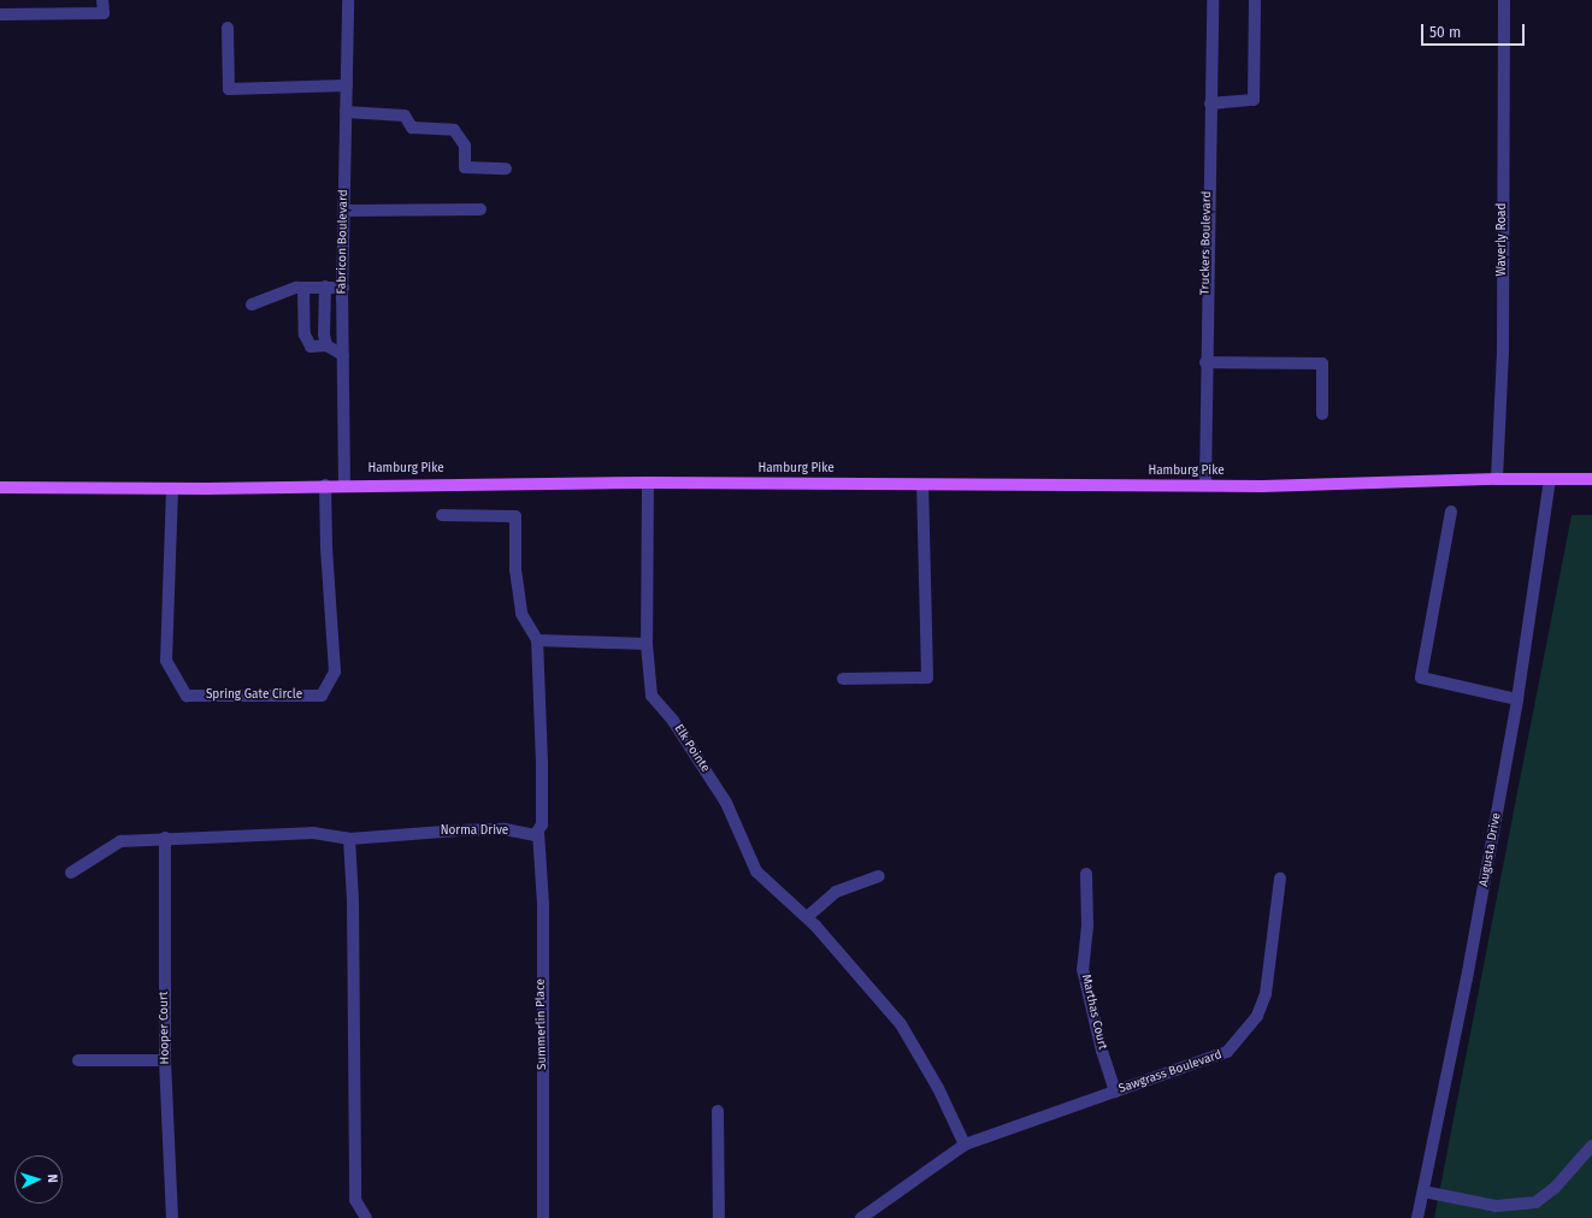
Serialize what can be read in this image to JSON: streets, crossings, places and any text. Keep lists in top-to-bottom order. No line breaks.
{"streets":{"main road":["Hamburg Pike"],"street":["Waverly Road","Fabricon Boulevard","Truckers Boulevard","Spring Gate Circle","Elk Pointe","Norma Drive","Augusta Drive","Marthas Court","Summerlin Place","Hooper Court","Sawgrass Boulevard"]},"crossings":[["Waverly Road","Hamburg Pike"],["Fabricon Boulevard","Hamburg Pike"],["Truckers Boulevard","Hamburg Pike"],["Hamburg Pike","Spring Gate Circle"],["Hamburg Pike","Elk Pointe"],["Hamburg Pike","Augusta Drive"],["Elk Pointe","Sawgrass Boulevard"],["Norma Drive","Summerlin Place"],["Norma Drive","Hooper Court"],["Marthas Court","Sawgrass Boulevard"]],"scale_bar":"50 m","north":"right"}
